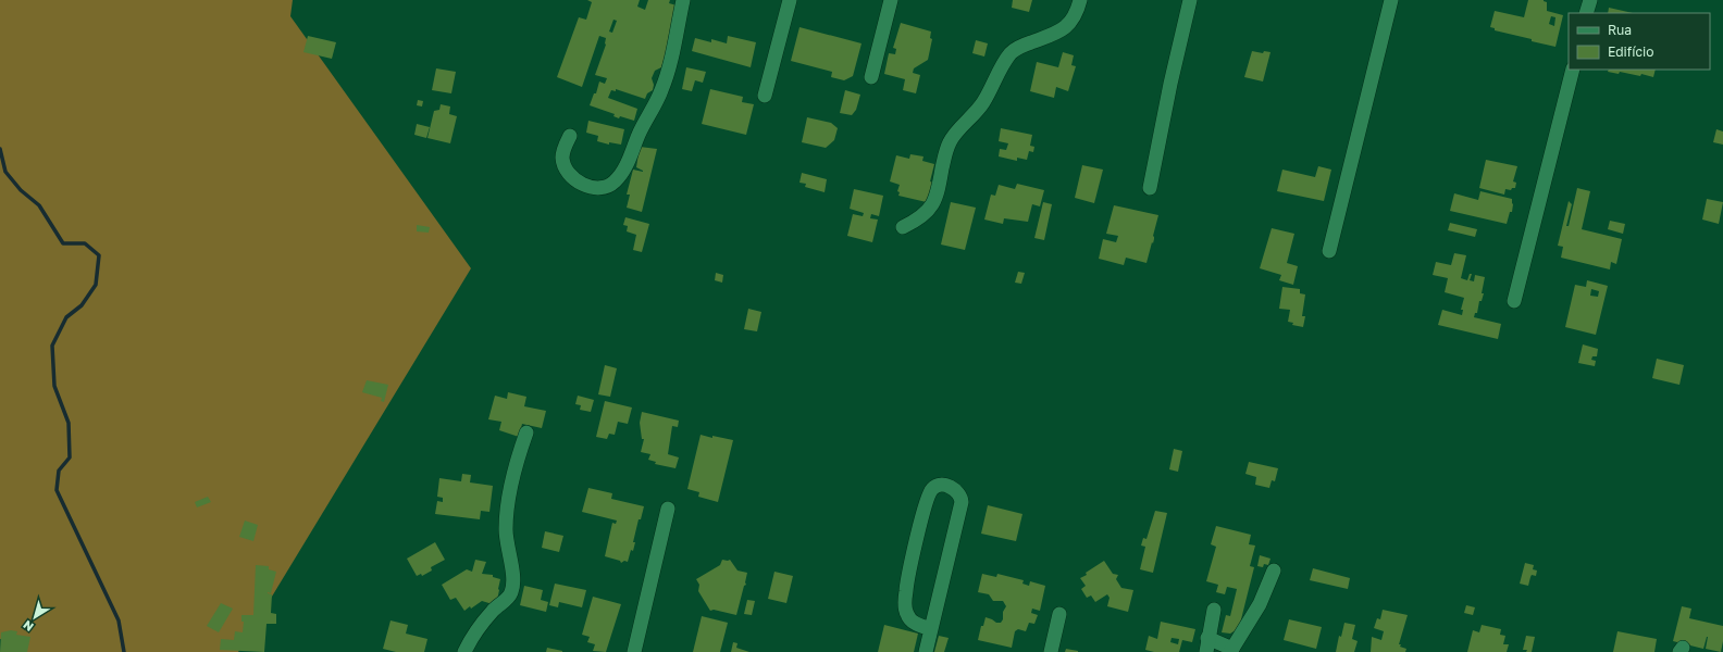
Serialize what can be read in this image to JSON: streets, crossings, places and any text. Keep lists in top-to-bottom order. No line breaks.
{"legend":["Rua","Edifício"],"north":"bottom left"}
